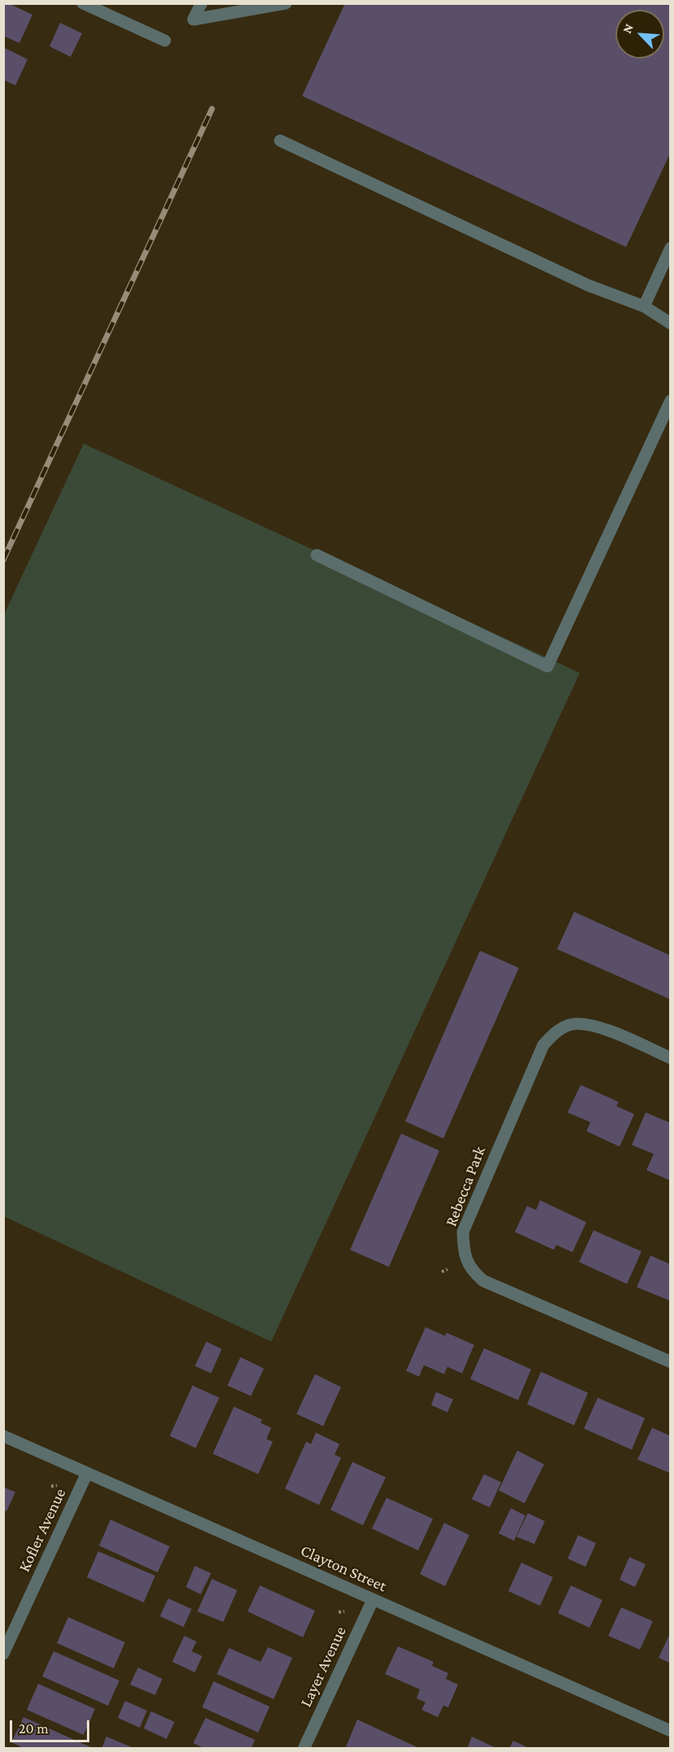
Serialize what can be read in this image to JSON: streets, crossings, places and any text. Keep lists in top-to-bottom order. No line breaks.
{"streets":{"street":["Rebecca Park","Kofler Avenue","Clayton Street","Layer Avenue"]},"crossings":[["Kofler Avenue","Clayton Street"],["Clayton Street","Layer Avenue"]],"scale_bar":"20 m","north":"top left"}
